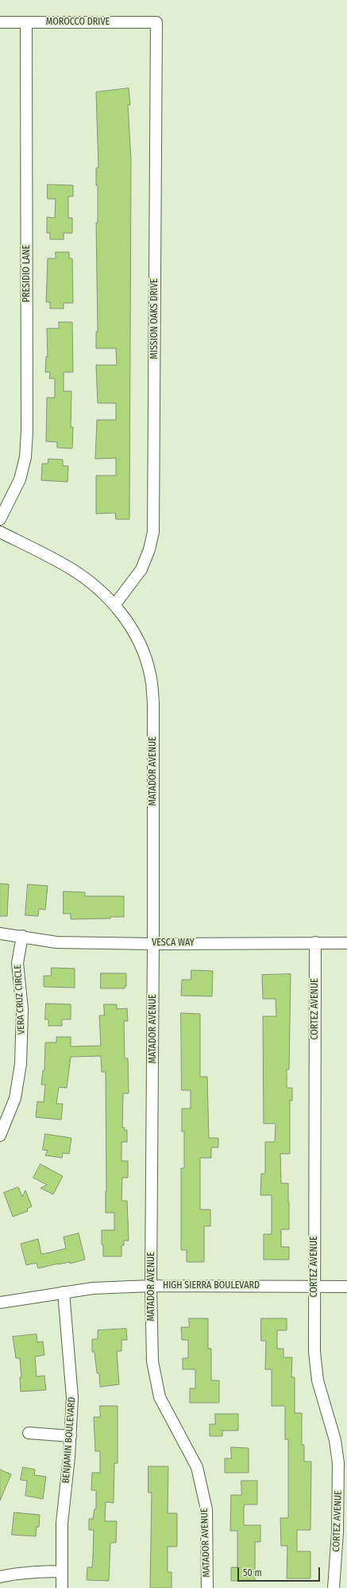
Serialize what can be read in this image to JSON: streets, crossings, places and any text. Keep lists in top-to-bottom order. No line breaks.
{"streets":{"street":["MOROCCO DRIVE","PRESIDIO LANE","MISSION OAKS DRIVE","MATADOR AVENUE","VESCA WAY","VERA CRUZ CIRCLE","CORTEZ AVENUE","HIGH SIERRA BOULEVARD","BENJAMIN BOULEVARD"]},"crossings":[["MOROCCO DRIVE","PRESIDIO LANE"],["MOROCCO DRIVE","MISSION OAKS DRIVE"],["MISSION OAKS DRIVE","MATADOR AVENUE"],["MATADOR AVENUE","VESCA WAY"],["MATADOR AVENUE","HIGH SIERRA BOULEVARD"],["VESCA WAY","VERA CRUZ CIRCLE"],["VESCA WAY","CORTEZ AVENUE"],["CORTEZ AVENUE","HIGH SIERRA BOULEVARD"],["HIGH SIERRA BOULEVARD","BENJAMIN BOULEVARD"]],"scale_bar":"50 m"}
